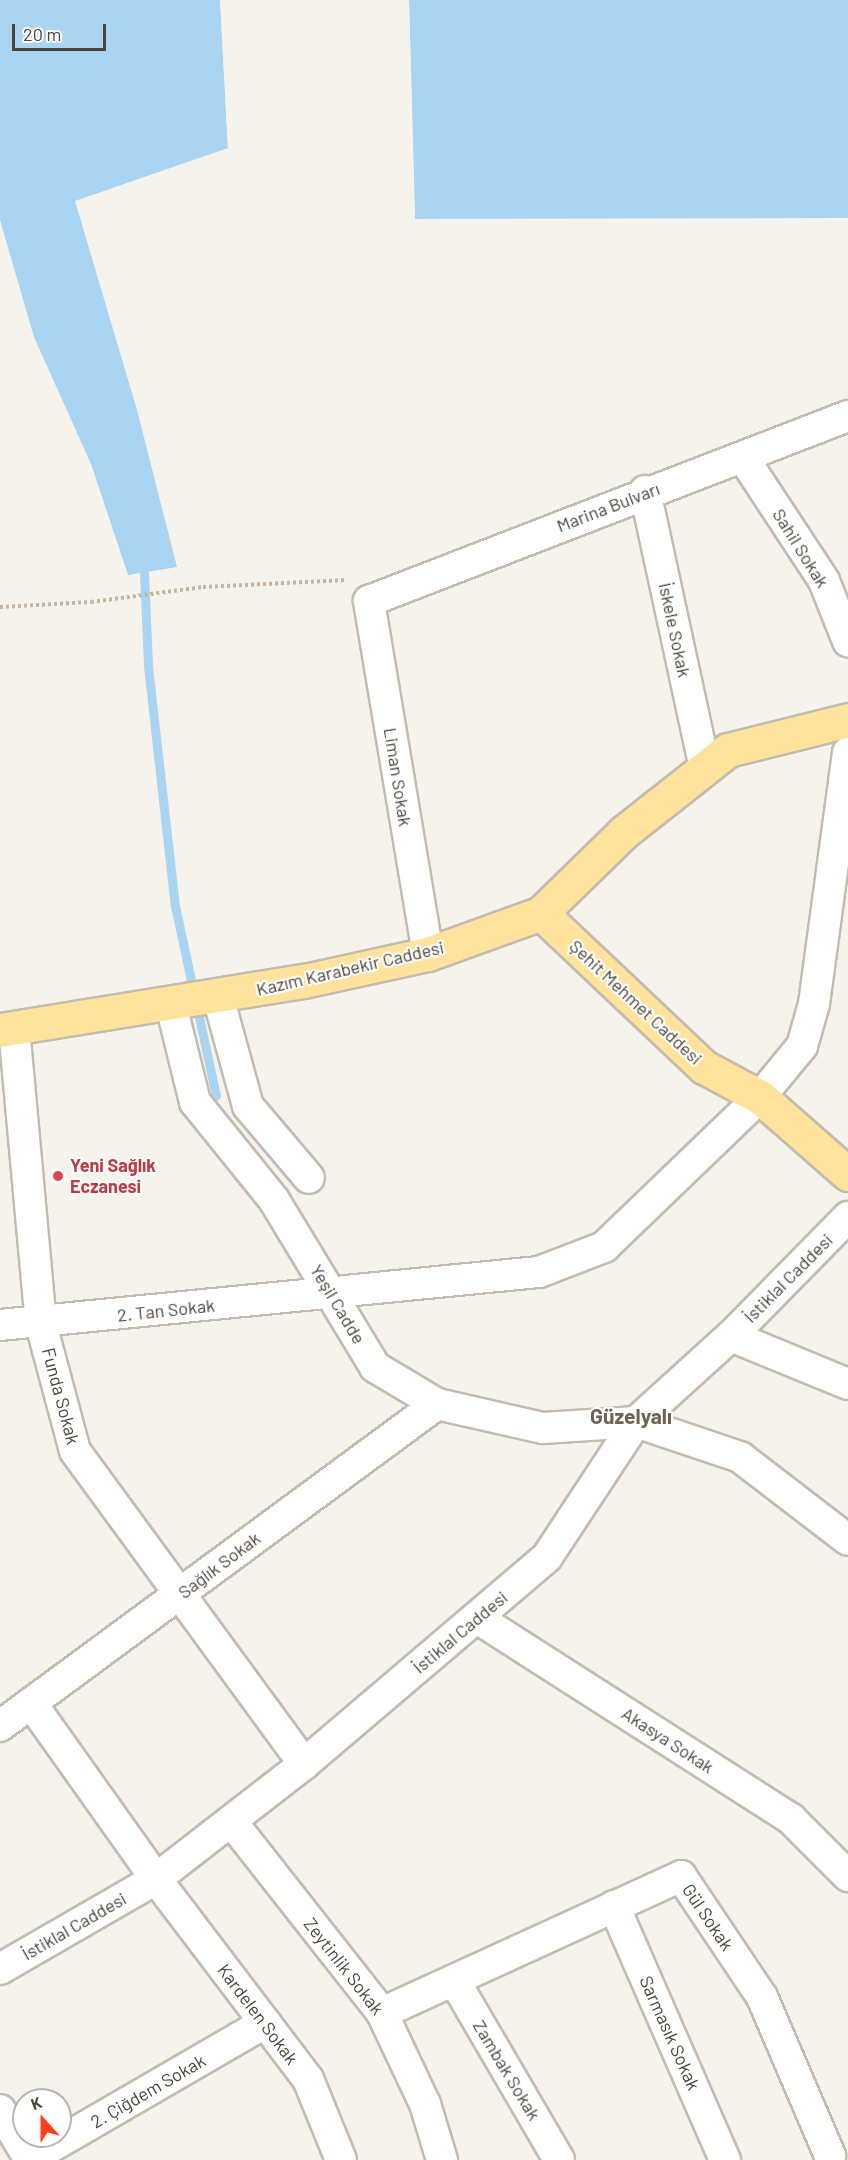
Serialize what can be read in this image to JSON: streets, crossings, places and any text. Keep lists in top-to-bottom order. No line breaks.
{"streets":{"main road":["Kazım Karabekir Caddesi","Şehit Mehmet Caddesi"],"street":["Marina Bulvarı","Sahil Sokak","İskele Sokak","Liman Sokak","İstiklal Caddesi","Yeşil Cadde","2. Tan Sokak","Funda Sokak","Sağlık Sokak","Akasya Sokak","Gül Sokak","Zeytinlik Sokak","Kardelen Sokak","Sarmasık Sokak","Zambak Sokak","2. Çiğdem Sokak"]},"crossings":[["Marina Bulvarı","Sahil Sokak"],["Marina Bulvarı","İskele Sokak"],["Marina Bulvarı","Liman Sokak"],["İskele Sokak","Kazım Karabekir Caddesi"],["Liman Sokak","Kazım Karabekir Caddesi"],["Kazım Karabekir Caddesi","Şehit Mehmet Caddesi"],["Kazım Karabekir Caddesi","Yeşil Cadde"],["Kazım Karabekir Caddesi","Funda Sokak"],["Şehit Mehmet Caddesi","2. Tan Sokak"],["İstiklal Caddesi","Yeşil Cadde"],["İstiklal Caddesi","Funda Sokak"],["İstiklal Caddesi","Akasya Sokak"],["İstiklal Caddesi","Zeytinlik Sokak"],["İstiklal Caddesi","Kardelen Sokak"],["Yeşil Cadde","2. Tan Sokak"],["Yeşil Cadde","Sağlık Sokak"],["2. Tan Sokak","Funda Sokak"],["Funda Sokak","Sağlık Sokak"],["Sağlık Sokak","Kardelen Sokak"],["Gül Sokak","Zeytinlik Sokak"],["Gül Sokak","Sarmasık Sokak"],["Gül Sokak","Zambak Sokak"],["Kardelen Sokak","2. Çiğdem Sokak"]],"districts":["Güzelyalı"],"places":["Yeni Sağlık Eczanesi"],"scale_bar":"20 m","north":"top"}
